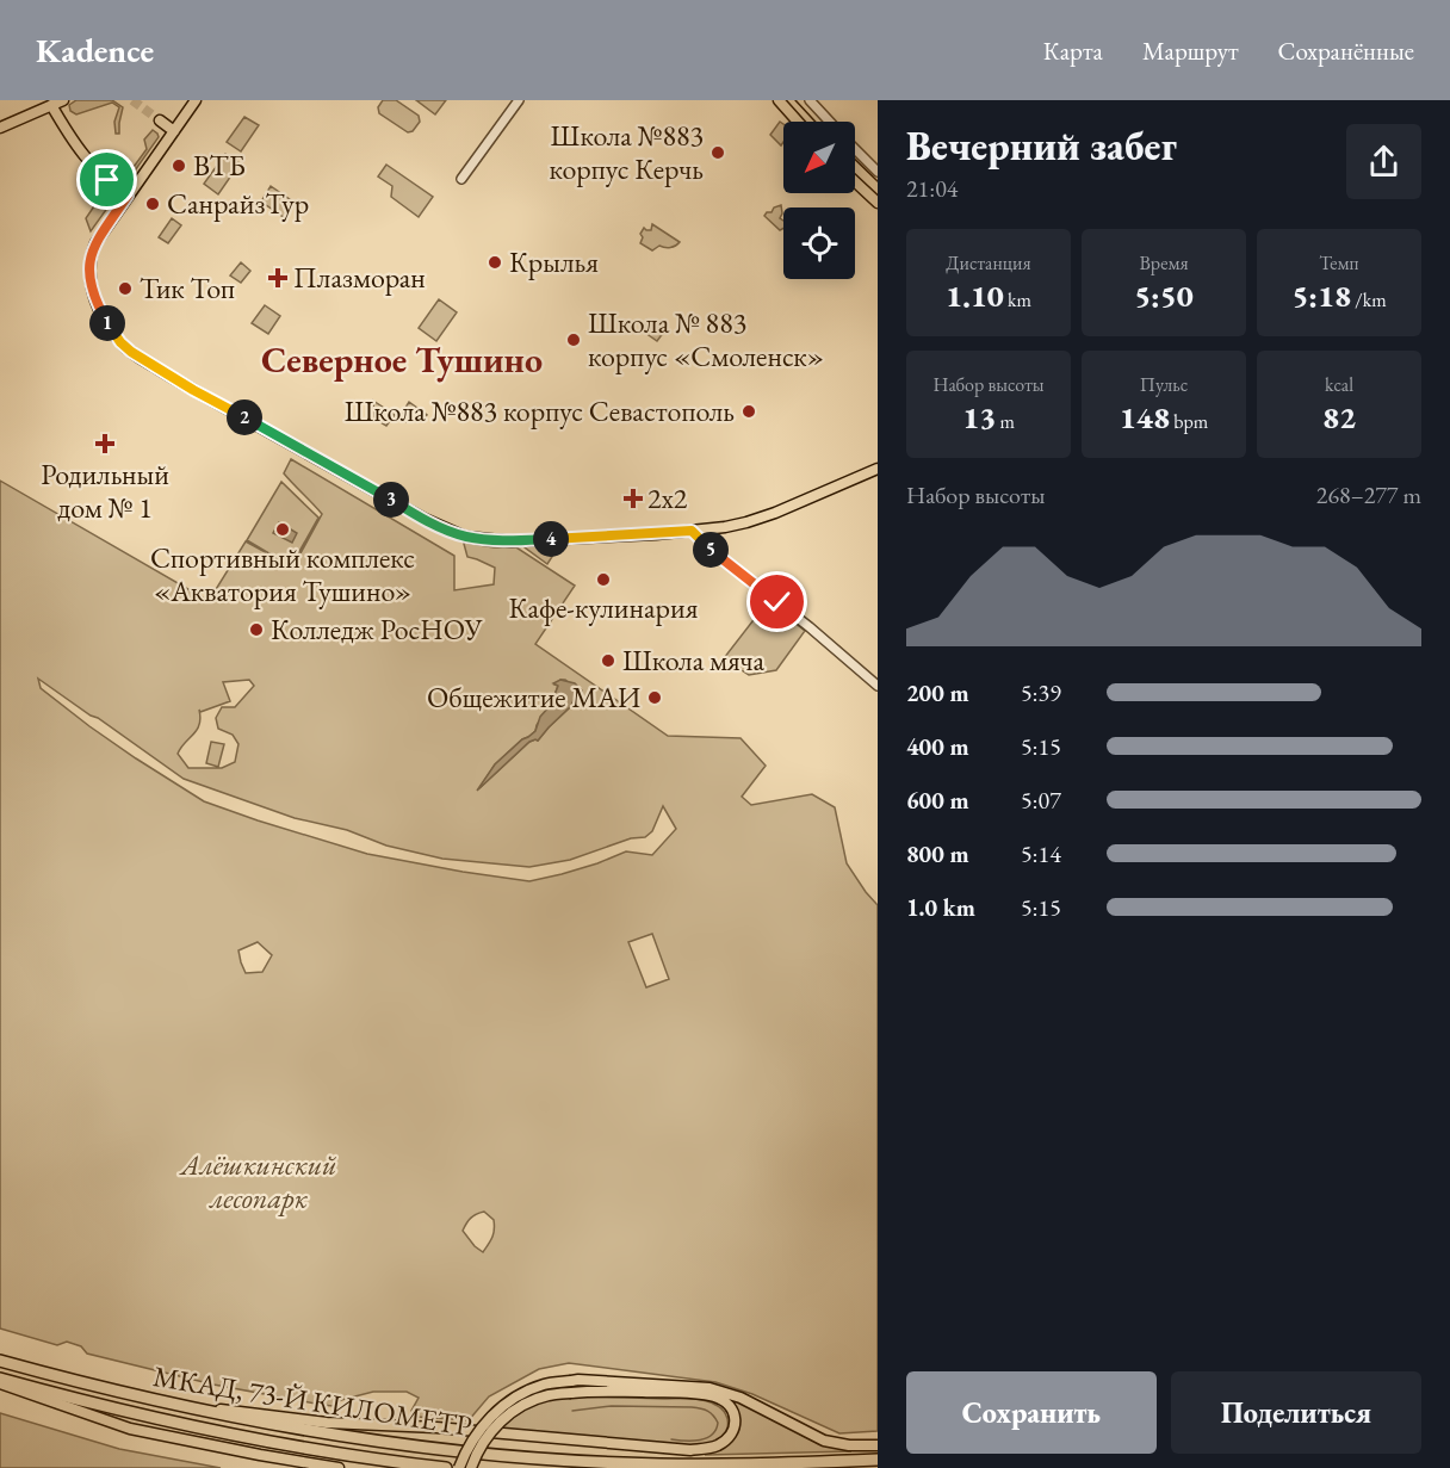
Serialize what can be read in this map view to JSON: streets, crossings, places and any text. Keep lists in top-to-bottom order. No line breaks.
{"streets":{"highway":["МКАД, 73-Й КИЛОМЕТР"]},"districts":["Северное Тушино"],"parks":["Алёшкинский лесопарк"],"places":{"other":["Школа №883 корпус Керчь","ВТБ","СанрайзТур","Крылья","Тик Топ","Школа № 883 корпус «Смоленск»","Школа №883 корпус Севастополь","Спортивный комплекс «Акватория Тушино»","Кафе-кулинария","Колледж РосНОУ","Школа мяча","Общежитие МАИ"],"health":["Плазморан","Родильный дом № 1","2х2"]},"north":"bottom left","page":{"header":"Kadence","nav":["Карта","Маршрут","Сохранённые"],"heading":["Вечерний забег","21:04"],"stats":[["Дистанция","1.10 km"],["Время","5:50"],["Темп","5:18 /km"],["Набор высоты","13 m"],["Пульс","148 bpm"],["kcal","82"]],"pins":["1","2","3","4","5"],"chart":["Набор высоты","268–277 m"],"list":[{"name":"200 m","note":"5:39"},{"name":"400 m","note":"5:15"},{"name":"600 m","note":"5:07"},{"name":"800 m","note":"5:14"},{"name":"1.0 km","note":"5:15"}],"buttons":["Сохранить","Поделиться"]}}
